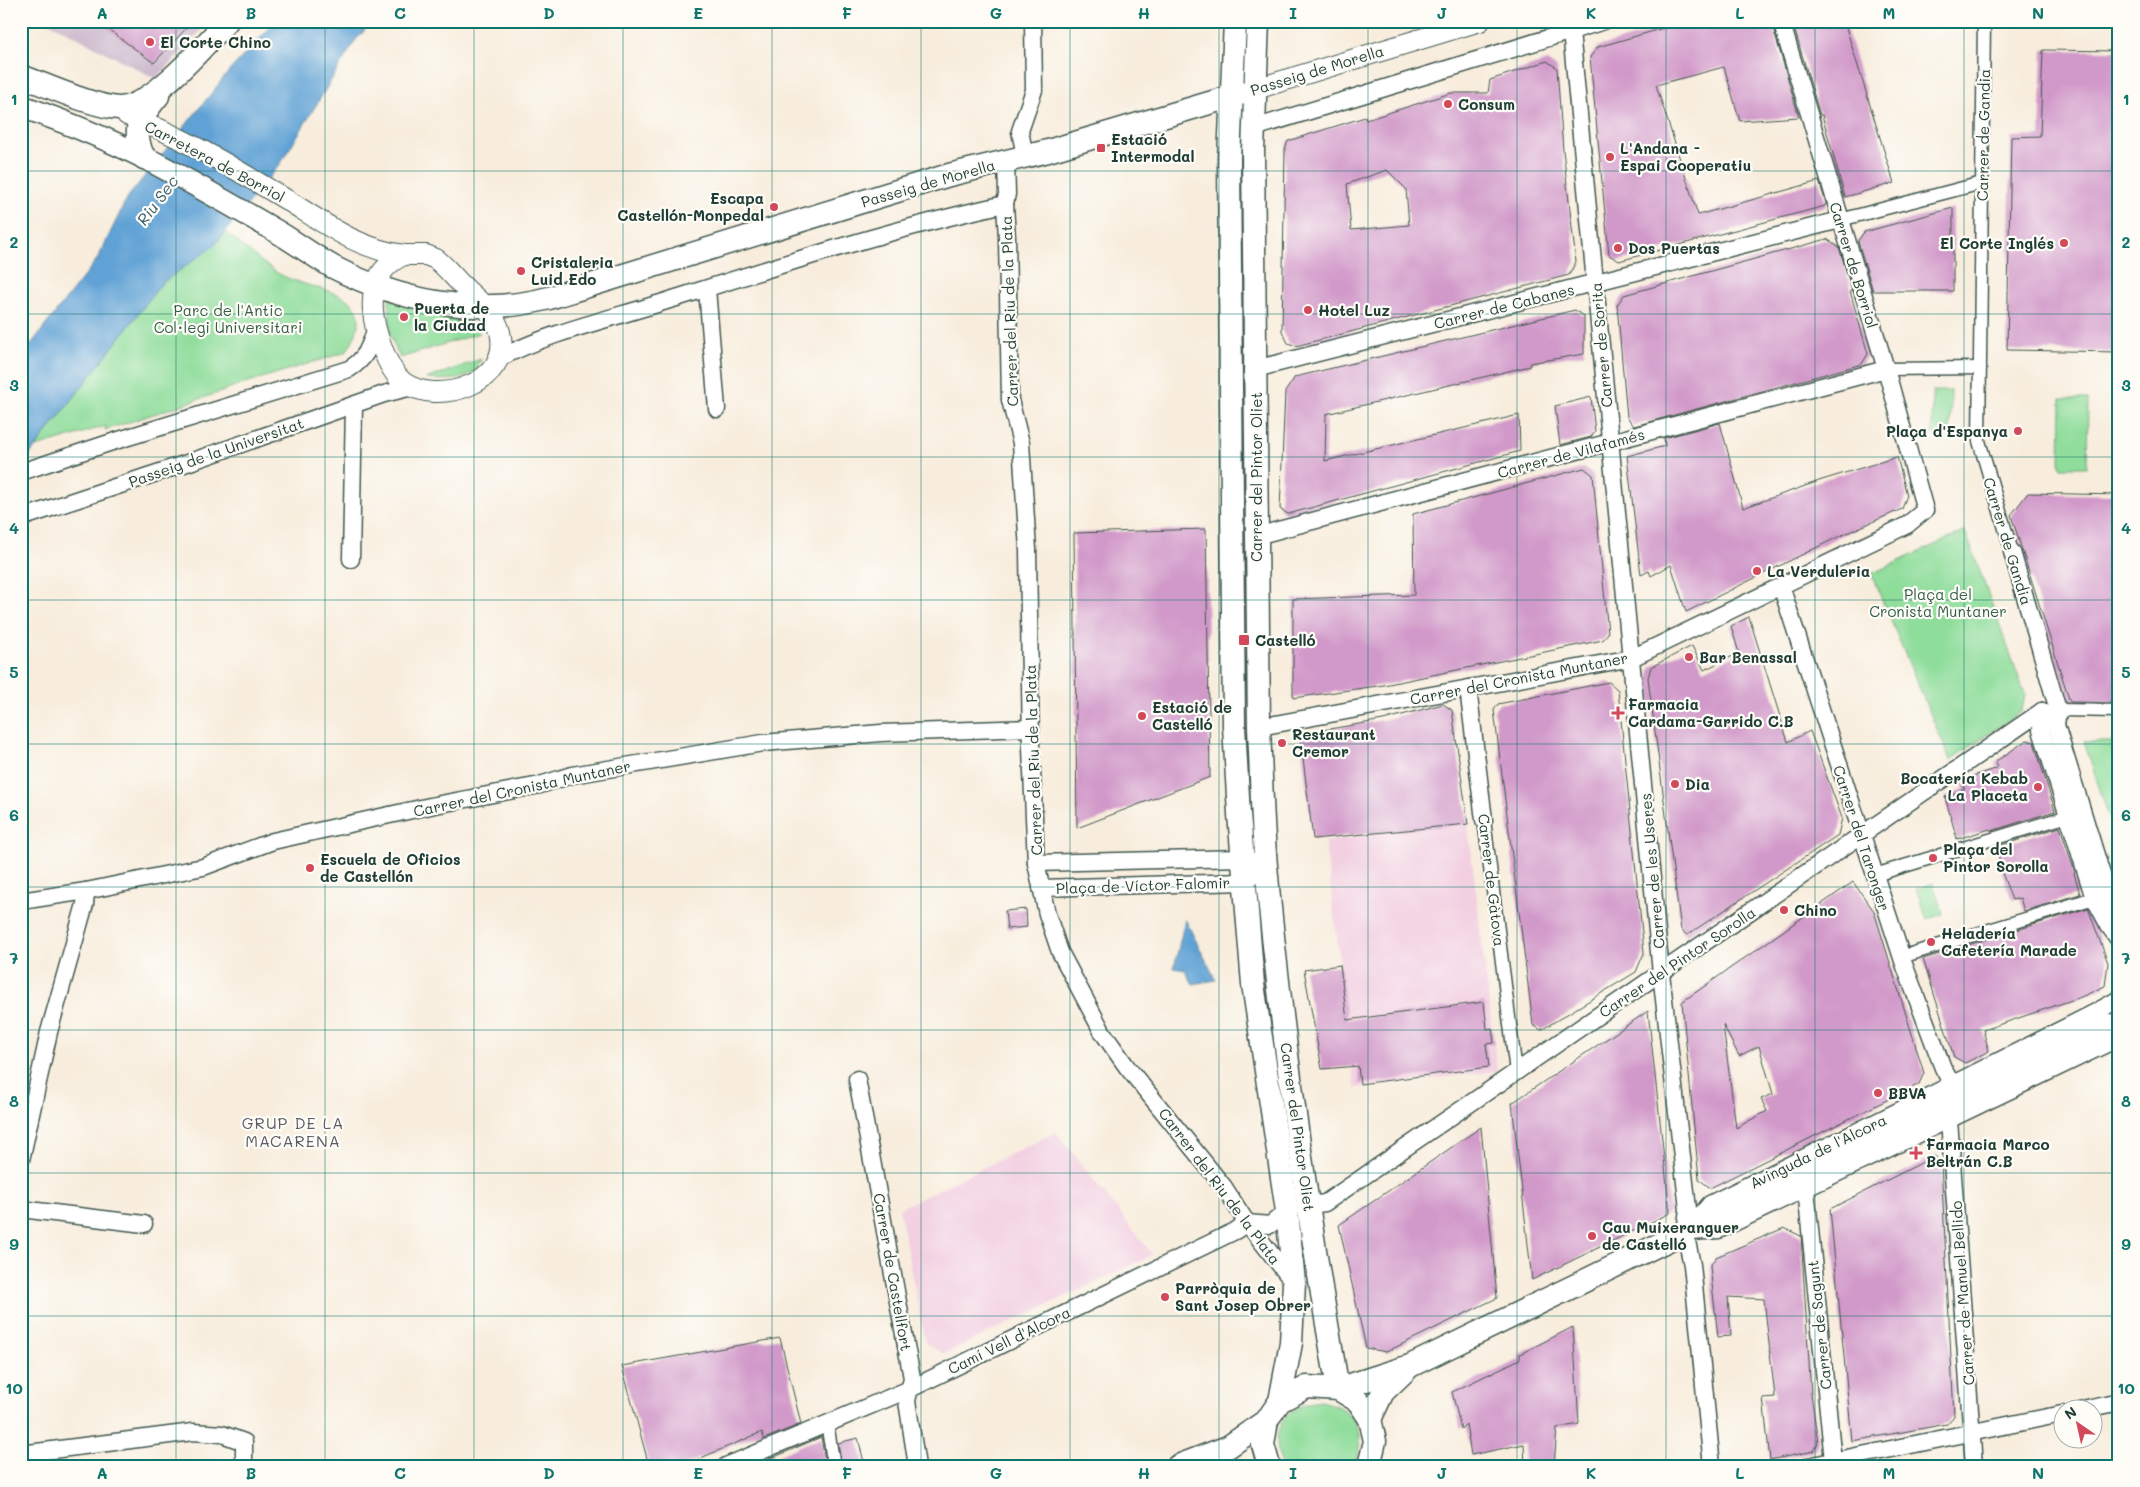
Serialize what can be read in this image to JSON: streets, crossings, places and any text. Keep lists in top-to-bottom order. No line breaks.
{"streets":{"main road":["Passeig de Morella","Carretera de Borriol","Carrer del Pintor Oliet","Avinguda de l'Alcora"],"street":["Carrer de Gandia","Carrer de Borriol","Carrer de Cabanes","Carrer del Riu de la Plata","Carrer de Sorita","Passeig de la Universitat","Carrer de Vilafamés","Carrer del Cronista Muntaner","Carrer del Taronger","Carrer de les Useres","Carrer de Gàtova","Plaça de Víctor Falomir","Carrer del Pintor Sorolla","Carrer de Castellfort","Carrer de Manuel Bellido","Carrer de Sagunt","Camí Vell d'Alcora"]},"crossings":[["Passeig de Morella","Carretera de Borriol"],["Passeig de Morella","Carrer del Riu de la Plata"],["Passeig de Morella","Carrer del Pintor Oliet"],["Carrer de Gandia","Carrer del Pintor Sorolla"],["Carrer de Borriol","Carrer de Cabanes"],["Carrer de Borriol","Carrer de Vilafamés"],["Carrer de Borriol","Carrer del Cronista Muntaner"],["Carrer de Cabanes","Carrer de Sorita"],["Carrer de Cabanes","Carrer del Pintor Oliet"],["Carrer del Riu de la Plata","Carrer del Pintor Oliet"],["Carrer del Riu de la Plata","Carrer del Cronista Muntaner"],["Carrer del Riu de la Plata","Plaça de Víctor Falomir"],["Carrer del Riu de la Plata","Camí Vell d'Alcora"],["Carrer de Sorita","Carrer de Vilafamés"],["Carrer de Sorita","Carrer del Cronista Muntaner"],["Carrer de Sorita","Carrer de les Useres"],["Carrer de Vilafamés","Carrer del Pintor Oliet"],["Carrer del Pintor Oliet","Carrer del Cronista Muntaner"],["Carrer del Pintor Oliet","Plaça de Víctor Falomir"],["Carrer del Pintor Oliet","Carrer del Pintor Sorolla"],["Carrer del Pintor Oliet","Avinguda de l'Alcora"],["Carrer del Cronista Muntaner","Carrer del Taronger"],["Carrer del Cronista Muntaner","Carrer de les Useres"],["Carrer del Cronista Muntaner","Carrer de Gàtova"],["Carrer del Taronger","Carrer del Pintor Sorolla"],["Carrer del Taronger","Avinguda de l'Alcora"],["Carrer de les Useres","Carrer del Pintor Sorolla"],["Carrer de les Useres","Avinguda de l'Alcora"],["Carrer de Gàtova","Carrer del Pintor Sorolla"],["Avinguda de l'Alcora","Carrer de Manuel Bellido"],["Avinguda de l'Alcora","Carrer de Sagunt"],["Carrer de Castellfort","Camí Vell d'Alcora"]],"districts":["GRUP DE LA MACARENA"],"water":["Riu Sec"],"parks":["Parc de l'Antic Col·legi Universitari","Plaça del Cronista Muntaner"],"places":{"other":["El Corte Chino","Consum","L'Andana - Espai Cooperatiu","Escapa Castellón-Monpedal","El Corte Inglés","Dos Puertas","Cristaleria Luid Edo","Hotel Luz","Puerta de la Ciudad","Plaça d'Espanya","La Verduleria","Bar Benassal","Estació de Castelló","Restaurant Cremor","Dia","Bocatería Kebab La Placeta","Plaça del Pintor Sorolla","Escuela de Oficios de Castellón","Chino","Heladería Cafetería Marade","BBVA","Cau Muixeranguer de Castelló","Parròquia de Sant Josep Obrer"],"transit":["Estació Intermodal","Castelló"],"health":["Farmacia Cardama-Garrido C.B","Farmacia Marco Beltrán C.B"]},"north":"top left","grid":{"columns":["A","B","C","D","E","F","G","H","I","J","K","L","M","N"],"rows":["1","2","3","4","5","6","7","8","9","10"]}}
